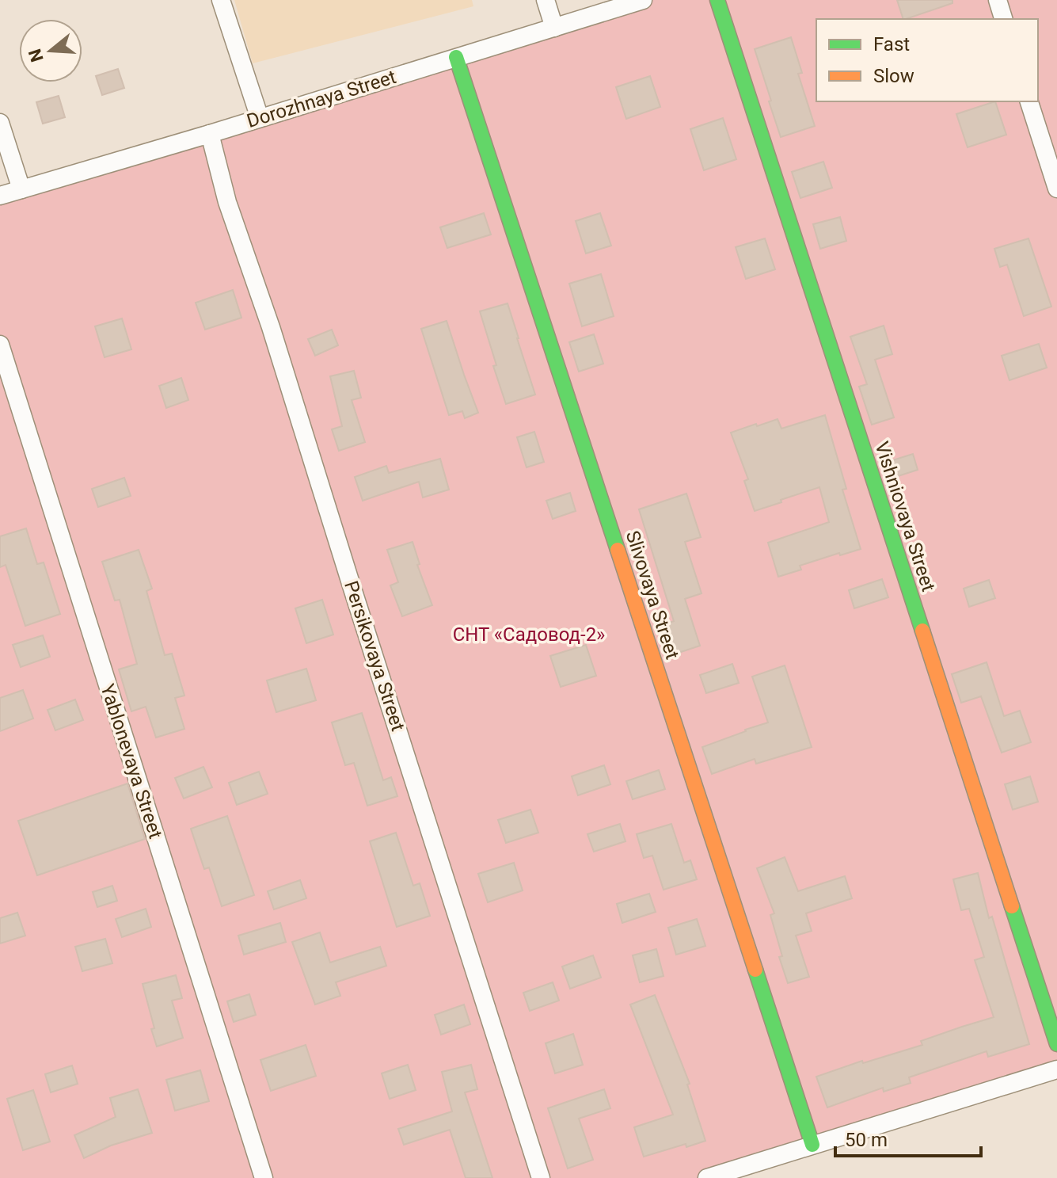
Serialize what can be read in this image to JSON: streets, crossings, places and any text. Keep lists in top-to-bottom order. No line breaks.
{"streets":{"street":["Dorozhnaya Street","Vishniovaya Street","Slivovaya Street","Persikovaya Street","Yablonevaya Street"]},"crossings":[["Dorozhnaya Street","Slivovaya Street"],["Dorozhnaya Street","Persikovaya Street"]],"parks":["СНТ «Садовод-2»"],"legend":["Fast","Slow"],"scale_bar":"50 m","north":"left"}
